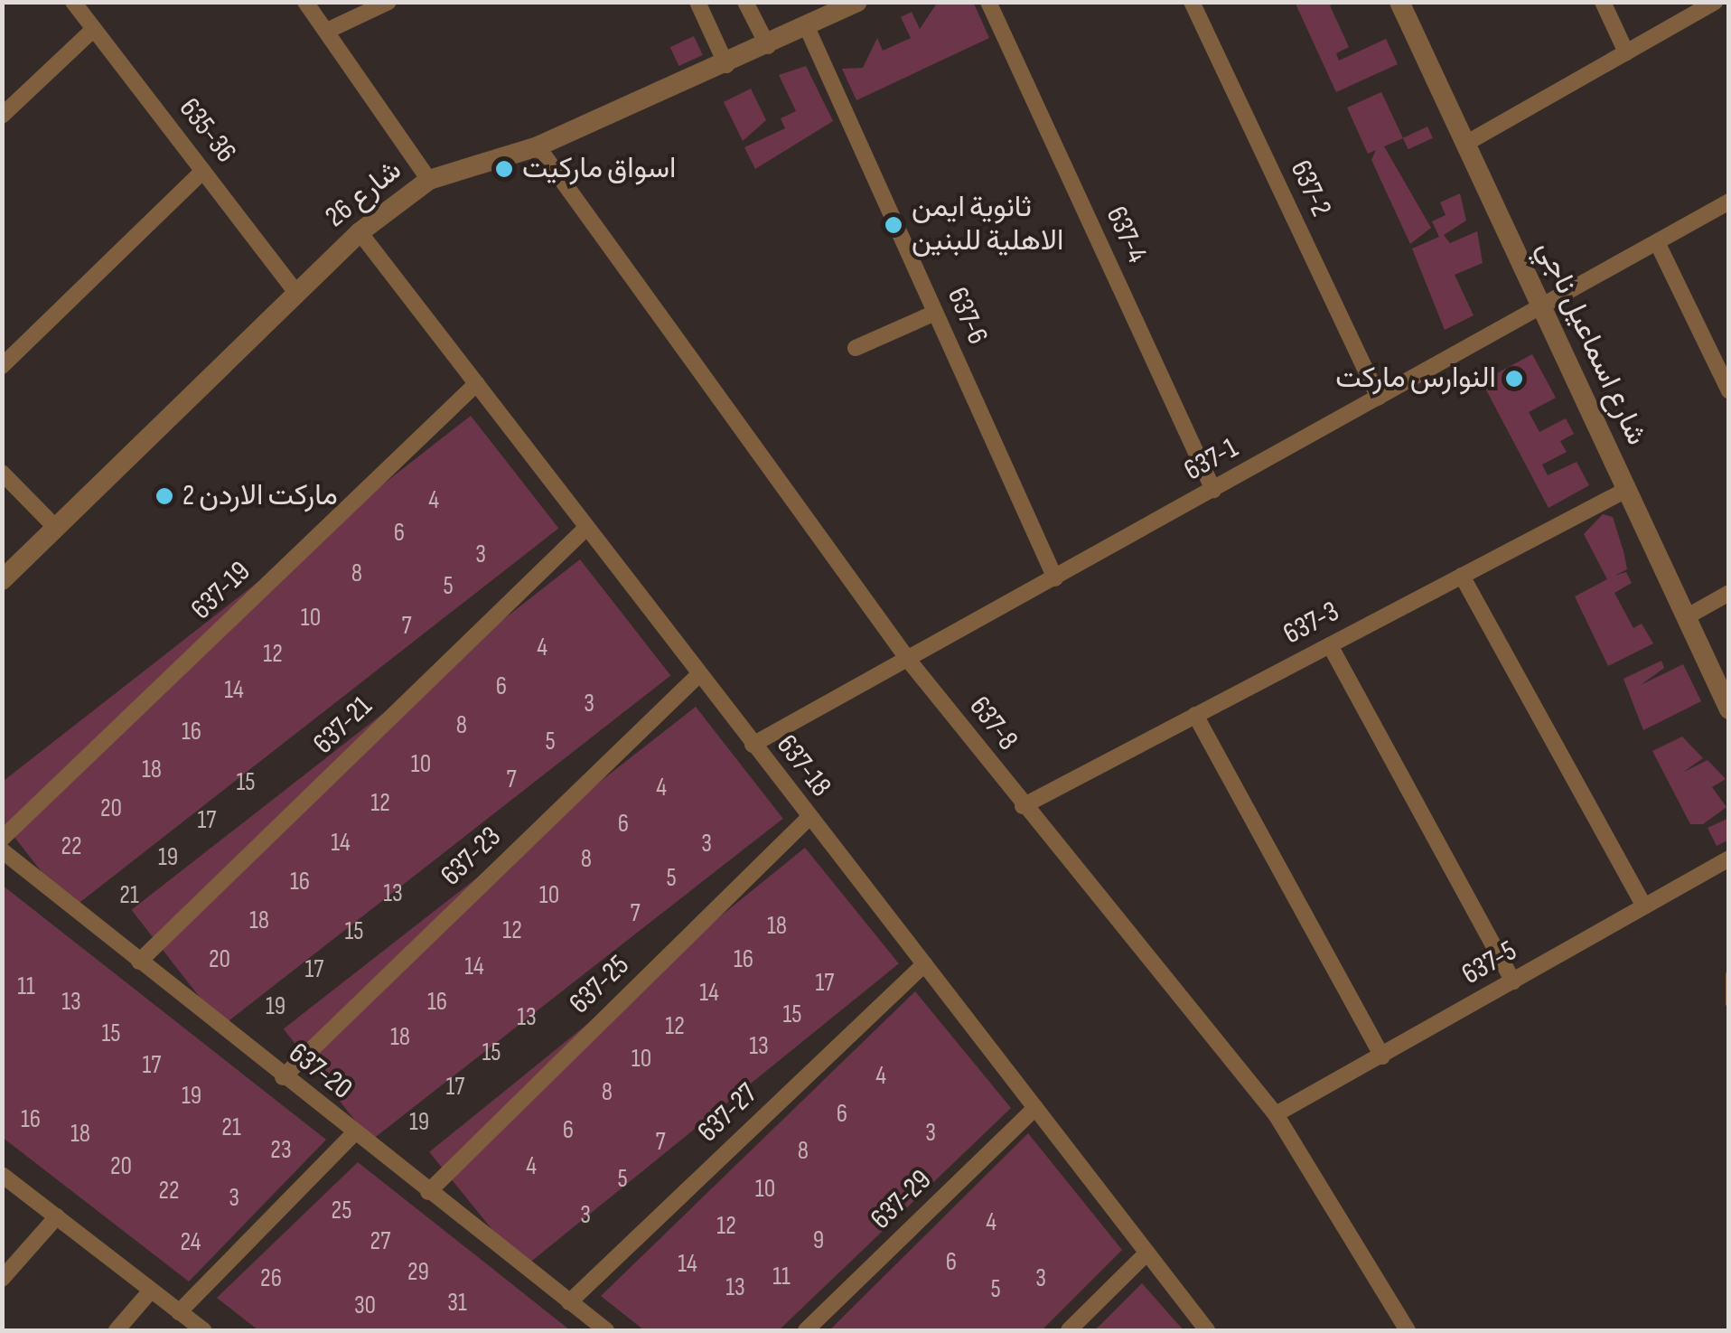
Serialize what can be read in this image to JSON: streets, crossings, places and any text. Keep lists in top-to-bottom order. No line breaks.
{"streets":{"street":["635-36","637-2","شارع 26","637-4","637-6","شارع اسماعيل ناجي","637-1","637-19","637-3","637-8","637-21","637-18","637-23","637-5","637-25","637-20","637-27","637-29"]},"crossings":[["635-36","شارع 26"],["637-2","637-1"],["شارع 26","637-6"],["شارع 26","637-8"],["شارع 26","637-18"],["637-4","637-1"],["637-6","637-1"],["شارع اسماعيل ناجي","637-1"],["شارع اسماعيل ناجي","637-3"],["637-1","637-8"],["637-1","637-18"],["637-19","637-18"],["637-3","637-8"],["637-8","637-5"],["637-21","637-18"],["637-21","637-20"],["637-18","637-23"],["637-18","637-25"],["637-18","637-27"],["637-18","637-29"],["637-23","637-20"],["637-25","637-20"],["637-20","637-27"]],"places":["اسواق ماركيت","ثانوية ايمن الاهلية للبنين","النوارس ماركت","ماركت الاردن 2"],"house_numbers":["4","6","3","8","5","10","7","4","12","6","14","3","8","16","5","10","18","7","15","4","12","20","17","6","14","3","22","19","8","5","16","13","21","10","7","18","18","12","15","20","16","14","17","17","11","14","13","16","19","15","13","12","15","18","13","15","10","17","4","17","8","19","6","16","19","21","6","3","18","7","23","8","20","4","5","10","22","3","25","3","4","12","9","27","24","6","14","29","11","26","3","13","5","31","30"]}
